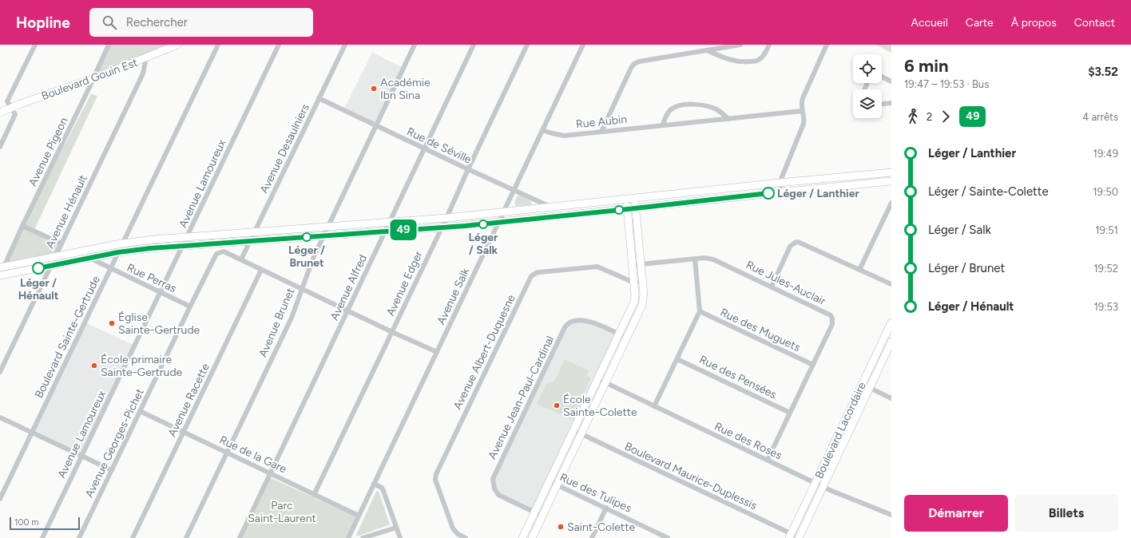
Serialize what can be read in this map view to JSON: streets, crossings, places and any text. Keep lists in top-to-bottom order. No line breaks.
{"streets":{"main road":["Boulevard Gouin Est","Boulevard Lacordaire"],"street":["Rue Aubin","Rue de Séville","Avenue Desaulniers","Avenue Pigeon","Avenue Lamoureux","Avenue Hénault","Rue Perras","Rue Jules-Auclair","Avenue Edger","Avenue Alfred","Avenue Salk","Avenue Brunet","Rue des Muguets","Boulevard Sainte-Gertrude","Avenue Albert-Duquesne","Rue des Pensées","Avenue Jean-Paul-Cardinal","Avenue Racette","Rue des Roses","Avenue Georges-Pichet","Rue de la Gare","Boulevard Maurice-Duplessis","Rue des Tulipes"]},"crossings":[["Boulevard Gouin Est","Avenue Pigeon"],["Boulevard Gouin Est","Avenue Hénault"],["Rue Aubin","Avenue Salk"],["Rue de Séville","Avenue Desaulniers"],["Rue de Séville","Avenue Edger"],["Rue de Séville","Avenue Alfred"],["Rue de Séville","Avenue Salk"],["Rue de Séville","Avenue Brunet"],["Avenue Desaulniers","Avenue Georges-Pichet"],["Avenue Lamoureux","Rue Perras"],["Rue Perras","Boulevard Sainte-Gertrude"],["Rue Perras","Avenue Georges-Pichet"],["Rue Jules-Auclair","Rue des Muguets"],["Rue Jules-Auclair","Rue des Pensées"],["Rue Jules-Auclair","Rue des Roses"],["Avenue Edger","Rue de la Gare"],["Avenue Alfred","Rue de la Gare"],["Avenue Salk","Rue de la Gare"],["Avenue Brunet","Rue de la Gare"],["Avenue Racette","Rue de la Gare"],["Boulevard Lacordaire","Rue des Roses"],["Boulevard Lacordaire","Boulevard Maurice-Duplessis"],["Avenue Georges-Pichet","Rue de la Gare"]],"parks":["Parc Saint-Laurent"],"places":["Académie Ibn Sina","Léger / Lanthier","Léger / Salk","Léger / Brunet","Léger / Hénault","Église Sainte-Gertrude","École primaire Sainte-Gertrude","École Sainte-Colette","Saint-Colette"],"lines":["bus line 49"],"scale_bar":"100 m","page":{"header":"Hopline","search":"Rechercher","nav":["Accueil","Carte","À propos","Contact"],"on_map":"49","heading":["6 min","19:47 – 19:53 · Bus","$3.52"],"legs":["2","49","4 arrêts"],"list":[{"name":"Léger / Lanthier","value":"19:49"},{"name":"Léger / Sainte-Colette","value":"19:50"},{"name":"Léger / Salk","value":"19:51"},{"name":"Léger / Brunet","value":"19:52"},{"name":"Léger / Hénault","value":"19:53"}],"buttons":["Démarrer","Billets"],"scale":"100 m"}}
